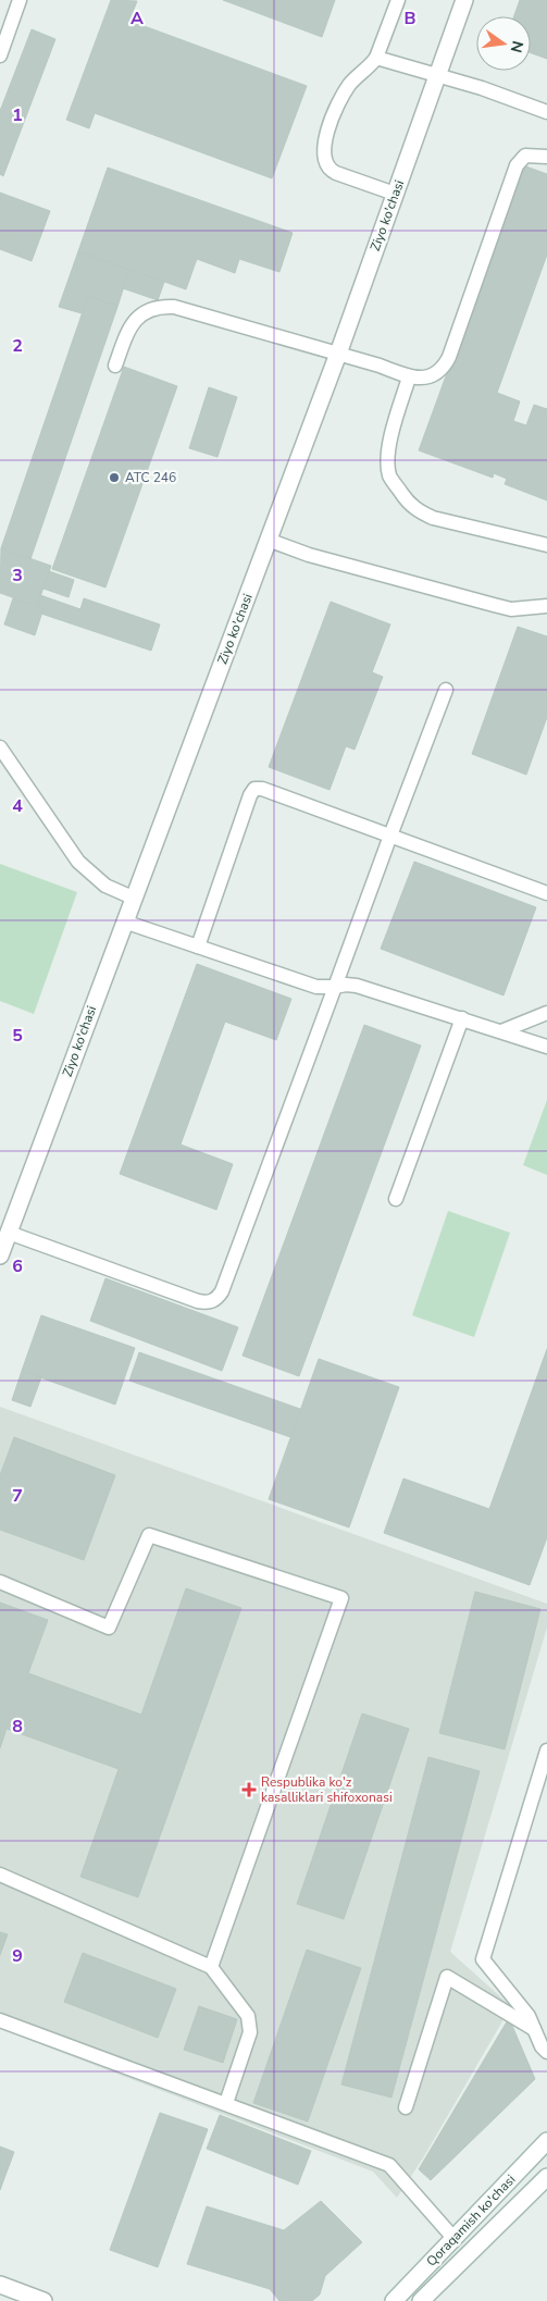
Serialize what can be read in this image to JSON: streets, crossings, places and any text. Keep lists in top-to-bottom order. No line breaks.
{"streets":{"street":["Ziyo ko'chasi","Qoraqamish ko'chasi"]},"places":{"other":["АТС 246"],"health":["Respublika ko'z kasalliklari shifoxonasi"]},"north":"right","grid":{"columns":["A","B"],"rows":["1","2","3","4","5","6","7","8","9"]}}
